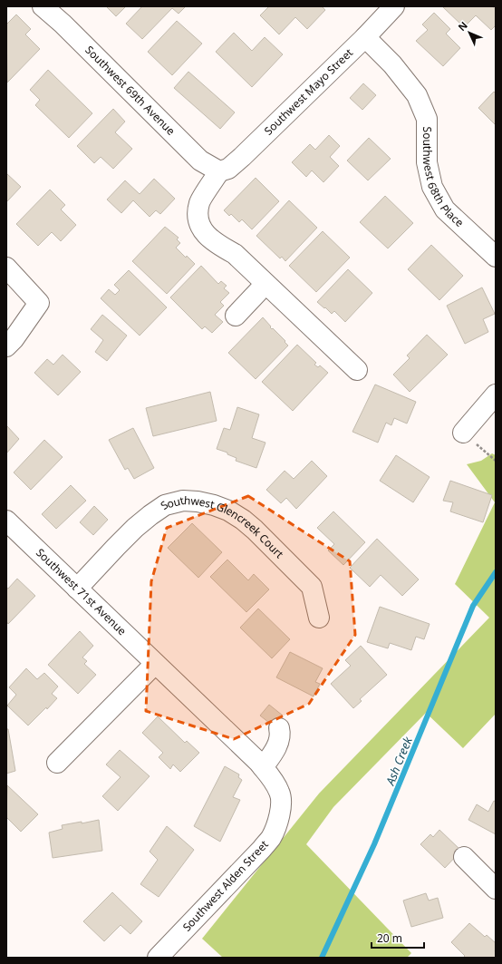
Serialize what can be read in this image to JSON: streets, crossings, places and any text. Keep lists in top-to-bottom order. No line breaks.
{"streets":{"street":["Southwest 69th Avenue","Southwest Mayo Street","Southwest 68th Place","Southwest Glencreek Court","Southwest 71st Avenue","Southwest Alden Street"]},"crossings":[["Southwest 69th Avenue","Southwest Mayo Street"],["Southwest Mayo Street","Southwest 68th Place"],["Southwest Glencreek Court","Southwest 71st Avenue"],["Southwest 71st Avenue","Southwest Alden Street"]],"water":["Ash Creek"],"scale_bar":"20 m","north":"top left"}
